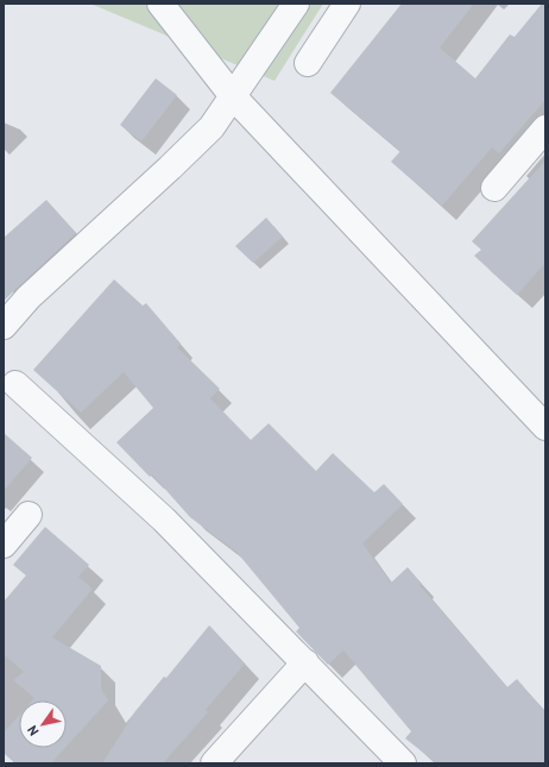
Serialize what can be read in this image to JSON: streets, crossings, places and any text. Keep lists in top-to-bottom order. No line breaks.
{"north":"bottom left"}
